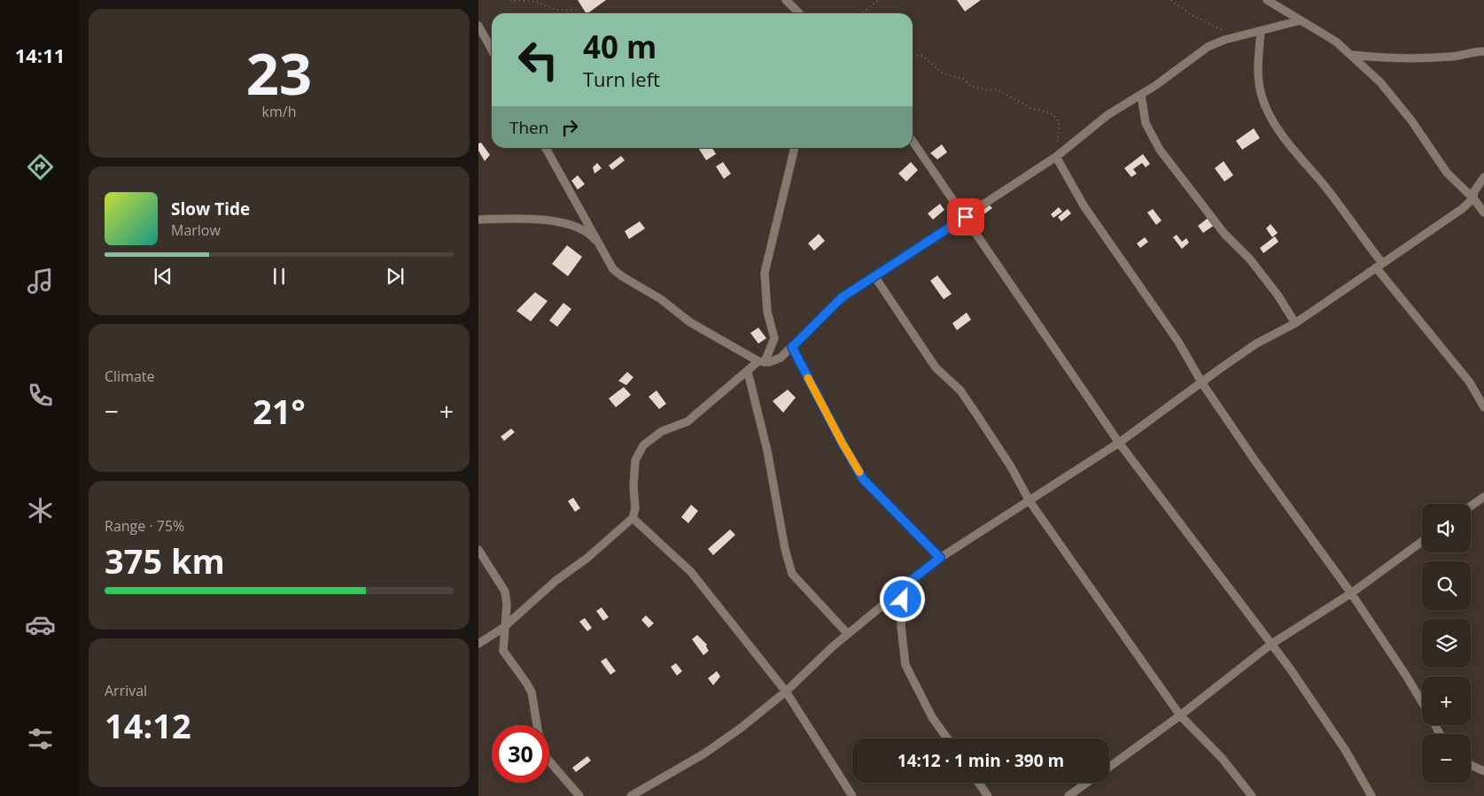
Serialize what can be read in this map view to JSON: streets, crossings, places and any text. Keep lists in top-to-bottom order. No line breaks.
{"page":{"tabs":"14:11","tile":[["23","km/h"],"Climate",["Range · 75%","375 km"],["Arrival","14:12"]],"turn":["40 m","Turn left"],"then":"Then","song":["Slow Tide","Marlow"],"heat":["−","21°","+"],"map_buttons":["+","−"],"limit":"30","trip":"14:12 · 1 min · 390 m"}}
